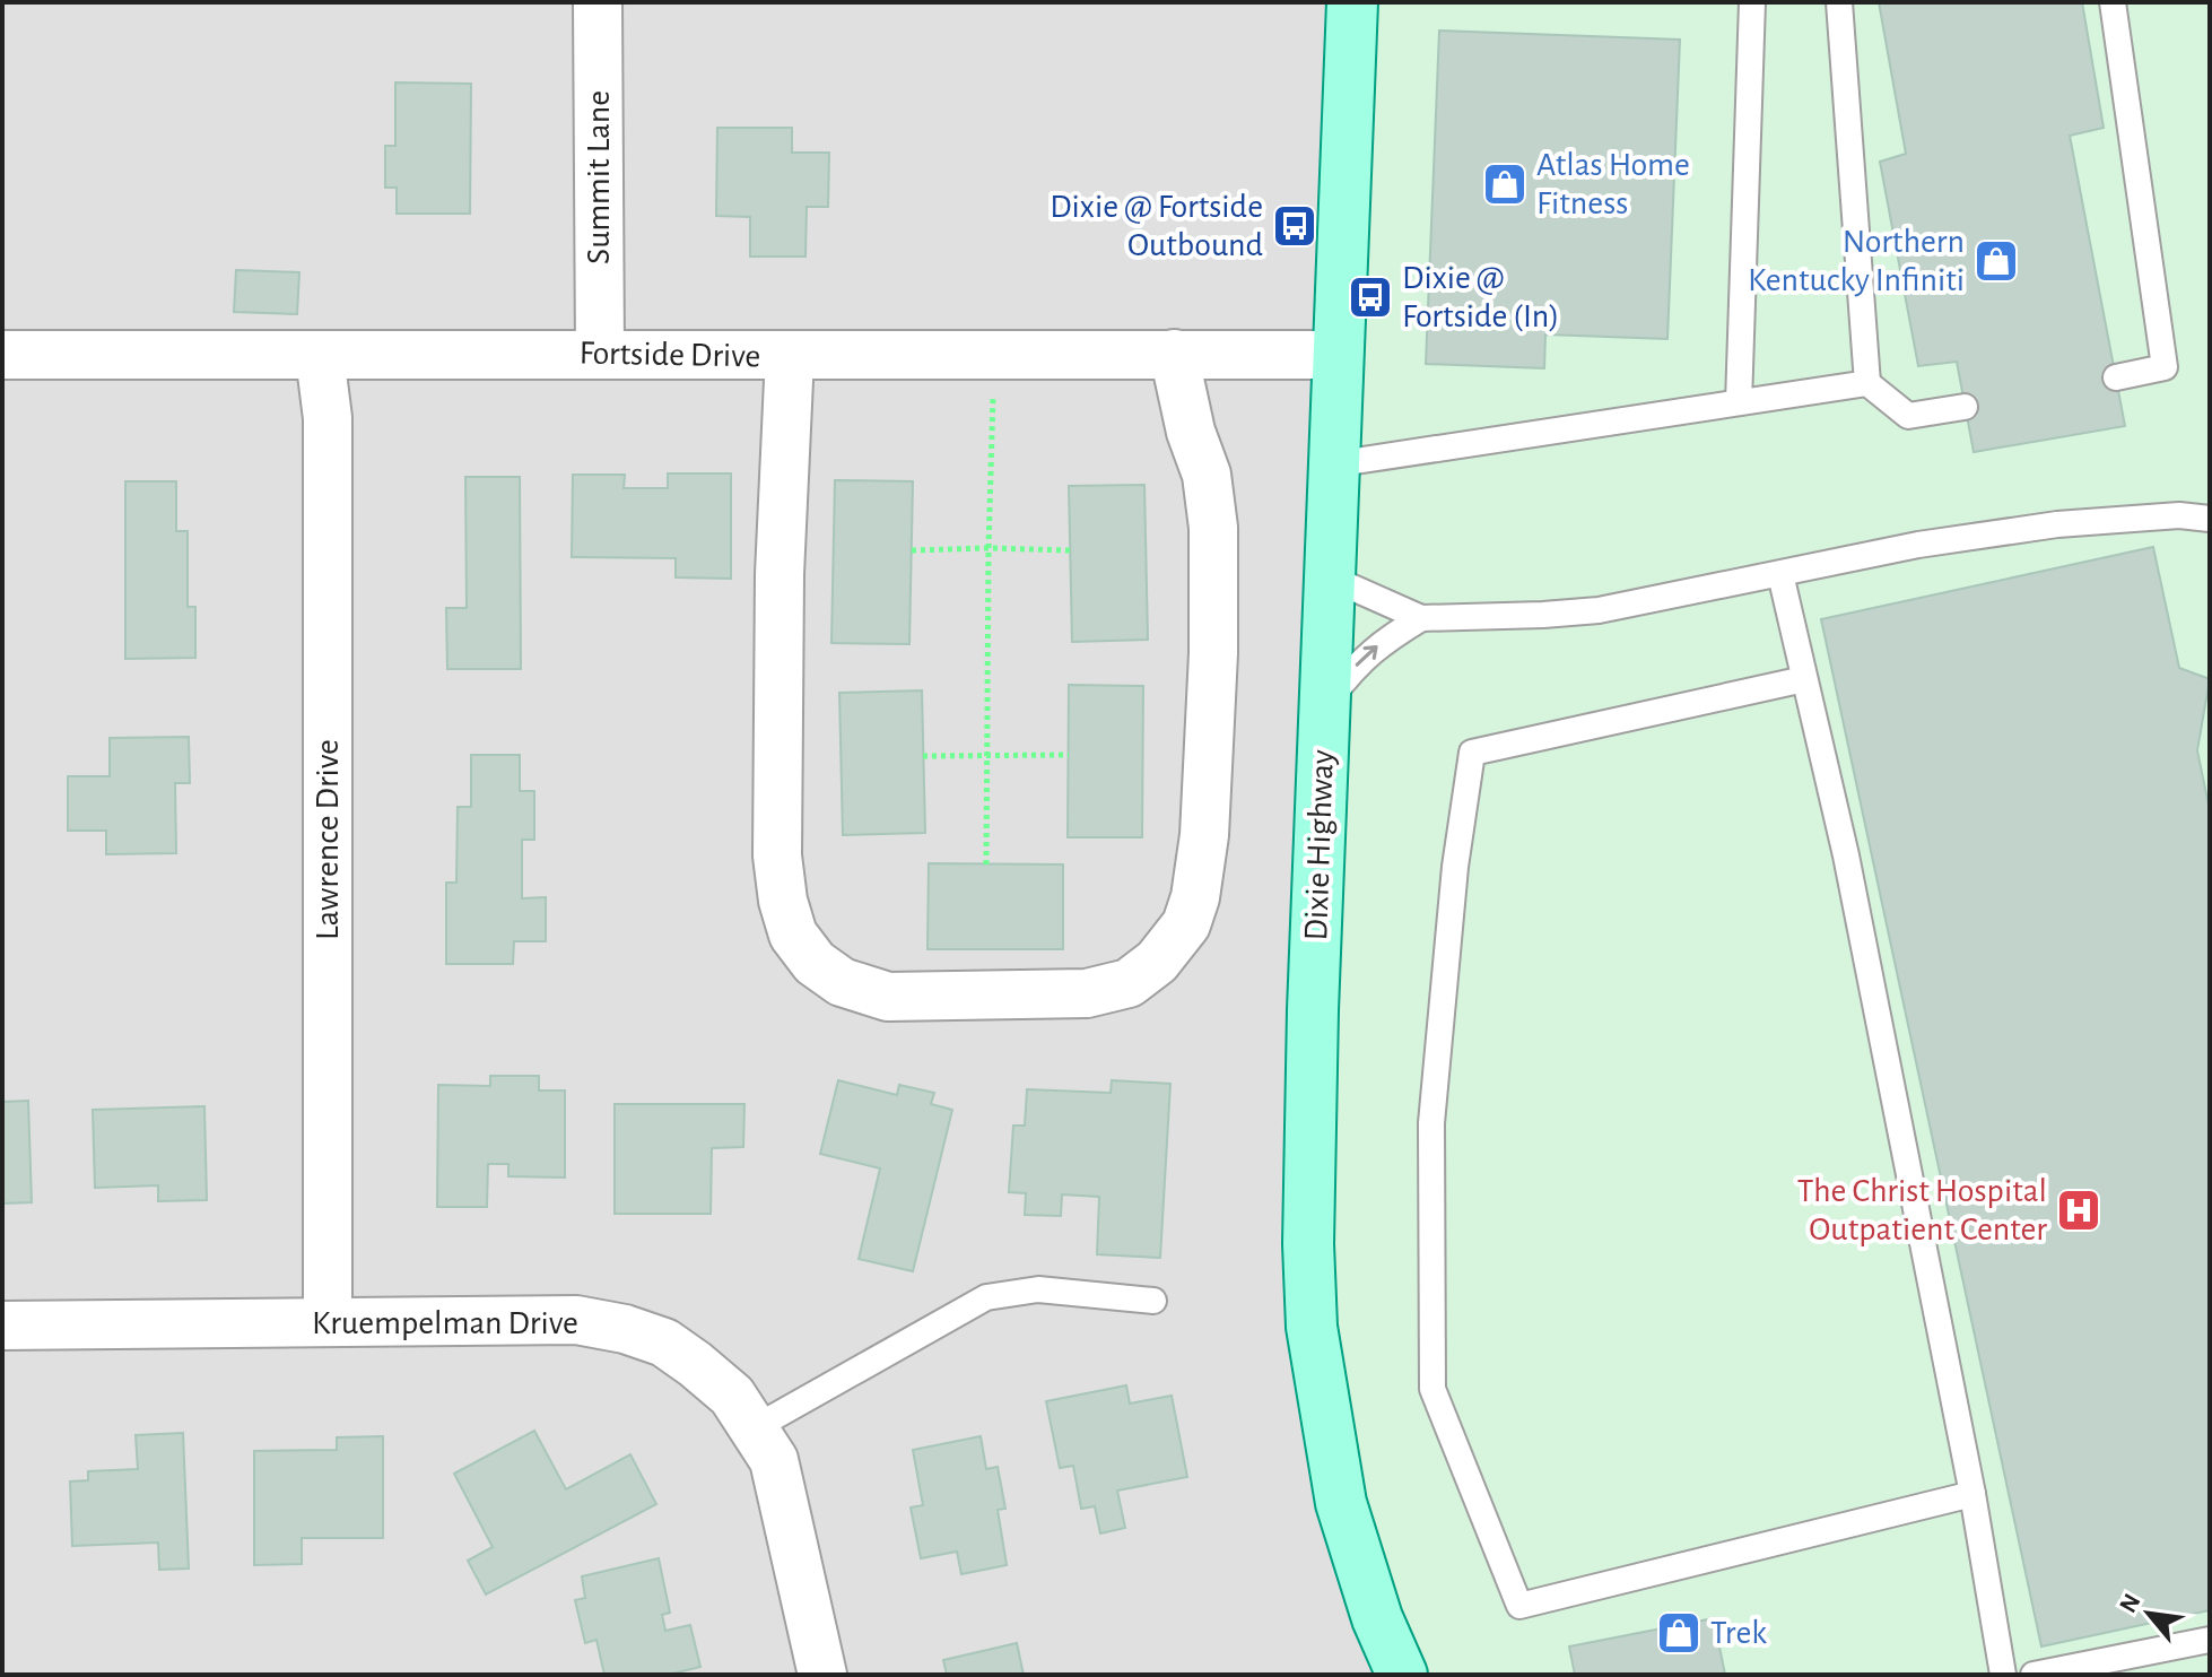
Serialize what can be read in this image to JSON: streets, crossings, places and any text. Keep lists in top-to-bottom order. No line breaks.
{"streets":{"main road":["Dixie Highway"],"street":["Summit Lane","Fortside Drive","Lawrence Drive","Kruempelman Drive"]},"crossings":[["Summit Lane","Fortside Drive"],["Fortside Drive","Lawrence Drive"],["Fortside Drive","Dixie Highway"],["Lawrence Drive","Kruempelman Drive"]],"places":{"shop":["Atlas Home Fitness","Northern Kentucky Infiniti","Trek"],"bus stop":["Dixie @ Fortside Outbound","Dixie @ Fortside (In)"],"hospital":["The Christ Hospital Outpatient Center"]},"north":"top left"}
